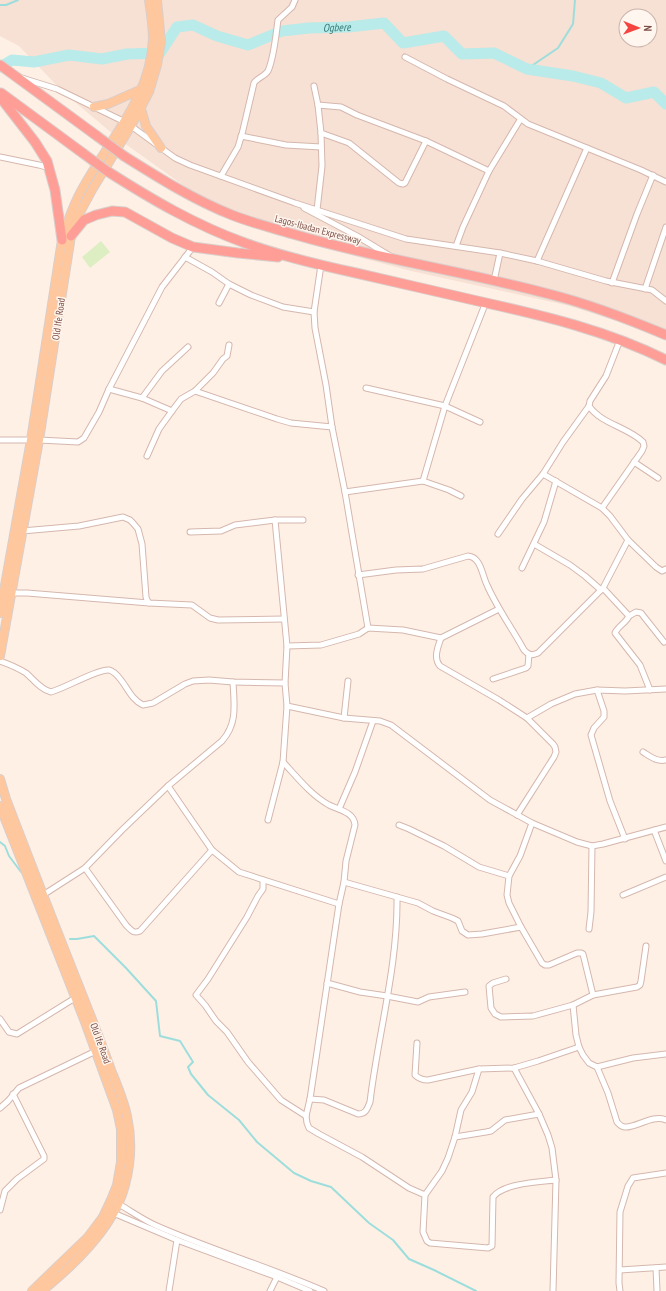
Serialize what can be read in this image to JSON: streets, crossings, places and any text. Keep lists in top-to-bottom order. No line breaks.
{"streets":{"highway":["Lagos-Ibadan Expressway"],"main road":["Old Ife Road"]},"water":["Ogbere"],"north":"right"}
